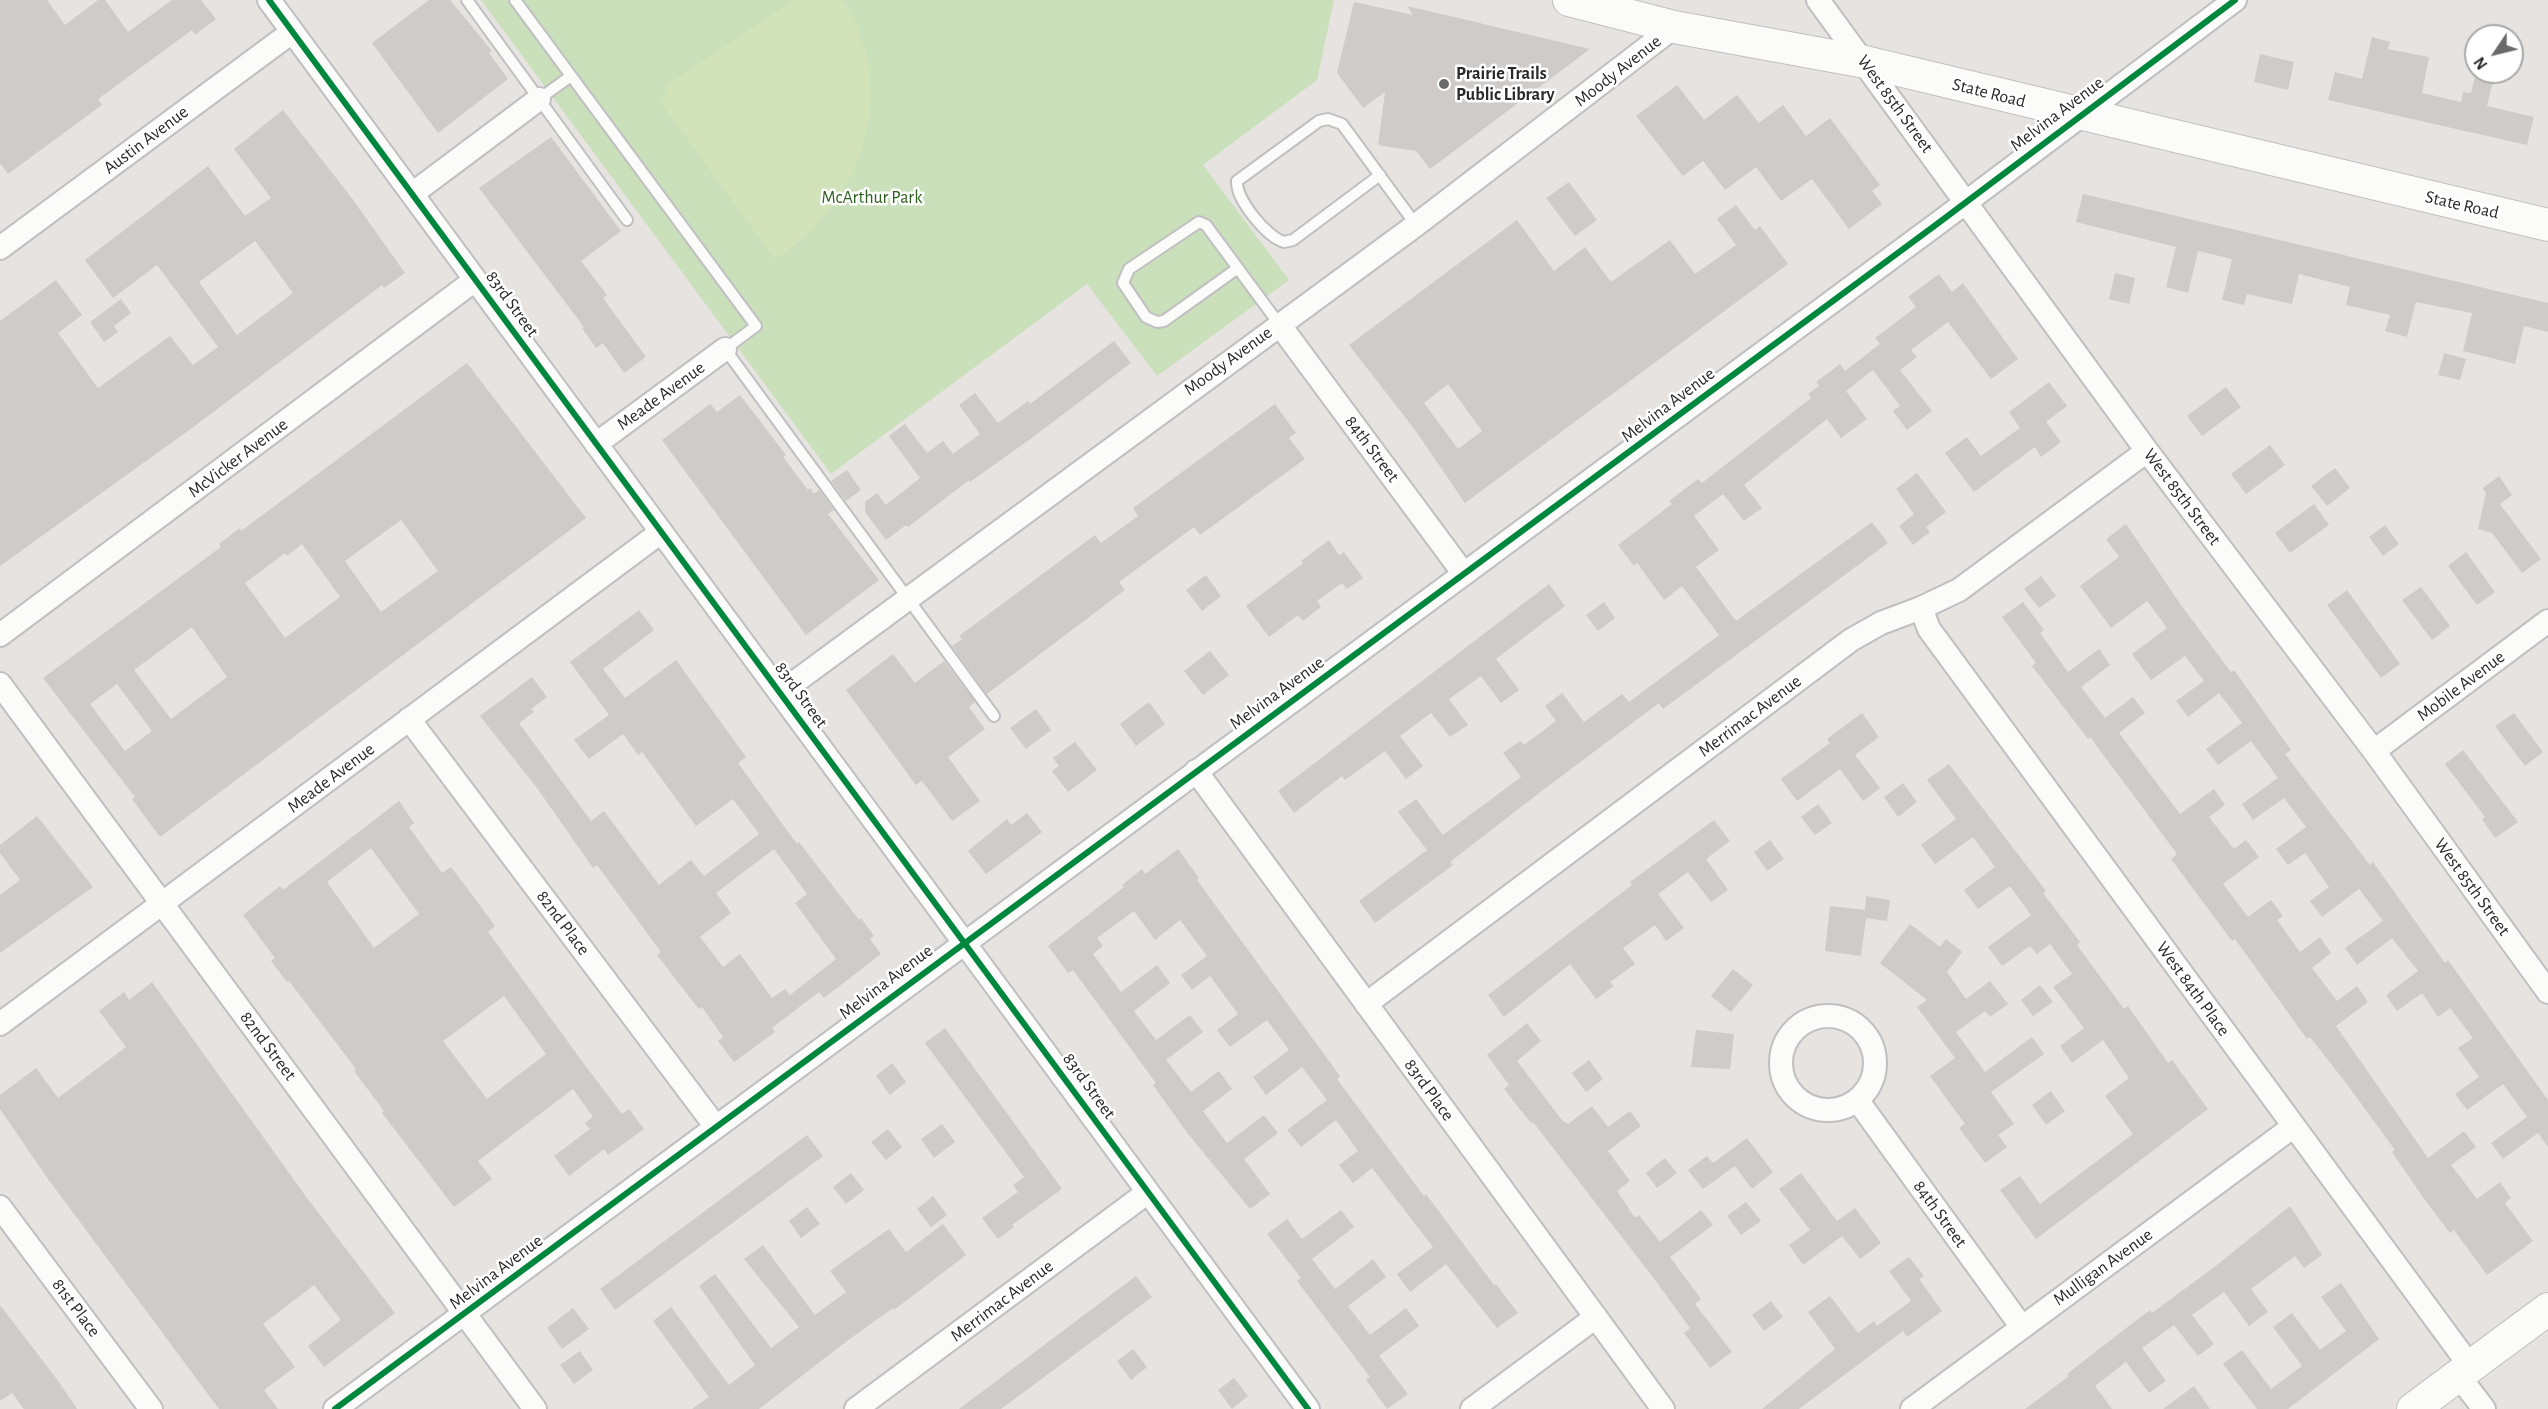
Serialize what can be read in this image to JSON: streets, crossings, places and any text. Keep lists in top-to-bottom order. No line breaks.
{"streets":{"street":["Moody Avenue","State Road","West 85th Street","Melvina Avenue","Austin Avenue","83rd Street","Meade Avenue","84th Street","McVicker Avenue","Mobile Avenue","Merrimac Avenue","82nd Place","West 84th Place","82nd Street","83rd Place","Mulligan Avenue","81st Place"]},"crossings":[["Moody Avenue","State Road"],["Moody Avenue","83rd Street"],["Moody Avenue","84th Street"],["State Road","West 85th Street"],["State Road","Melvina Avenue"],["West 85th Street","Melvina Avenue"],["West 85th Street","Mobile Avenue"],["West 85th Street","Merrimac Avenue"],["Melvina Avenue","83rd Street"],["Melvina Avenue","84th Street"],["Melvina Avenue","82nd Place"],["Melvina Avenue","82nd Street"],["Melvina Avenue","83rd Place"],["Austin Avenue","83rd Street"],["83rd Street","Meade Avenue"],["83rd Street","McVicker Avenue"],["83rd Street","Merrimac Avenue"],["Meade Avenue","82nd Place"],["Meade Avenue","82nd Street"],["84th Street","Mulligan Avenue"],["Merrimac Avenue","West 84th Place"],["Merrimac Avenue","83rd Place"],["West 84th Place","Mulligan Avenue"]],"parks":["McArthur Park"],"places":["Prairie Trails Public Library"],"north":"bottom left"}
